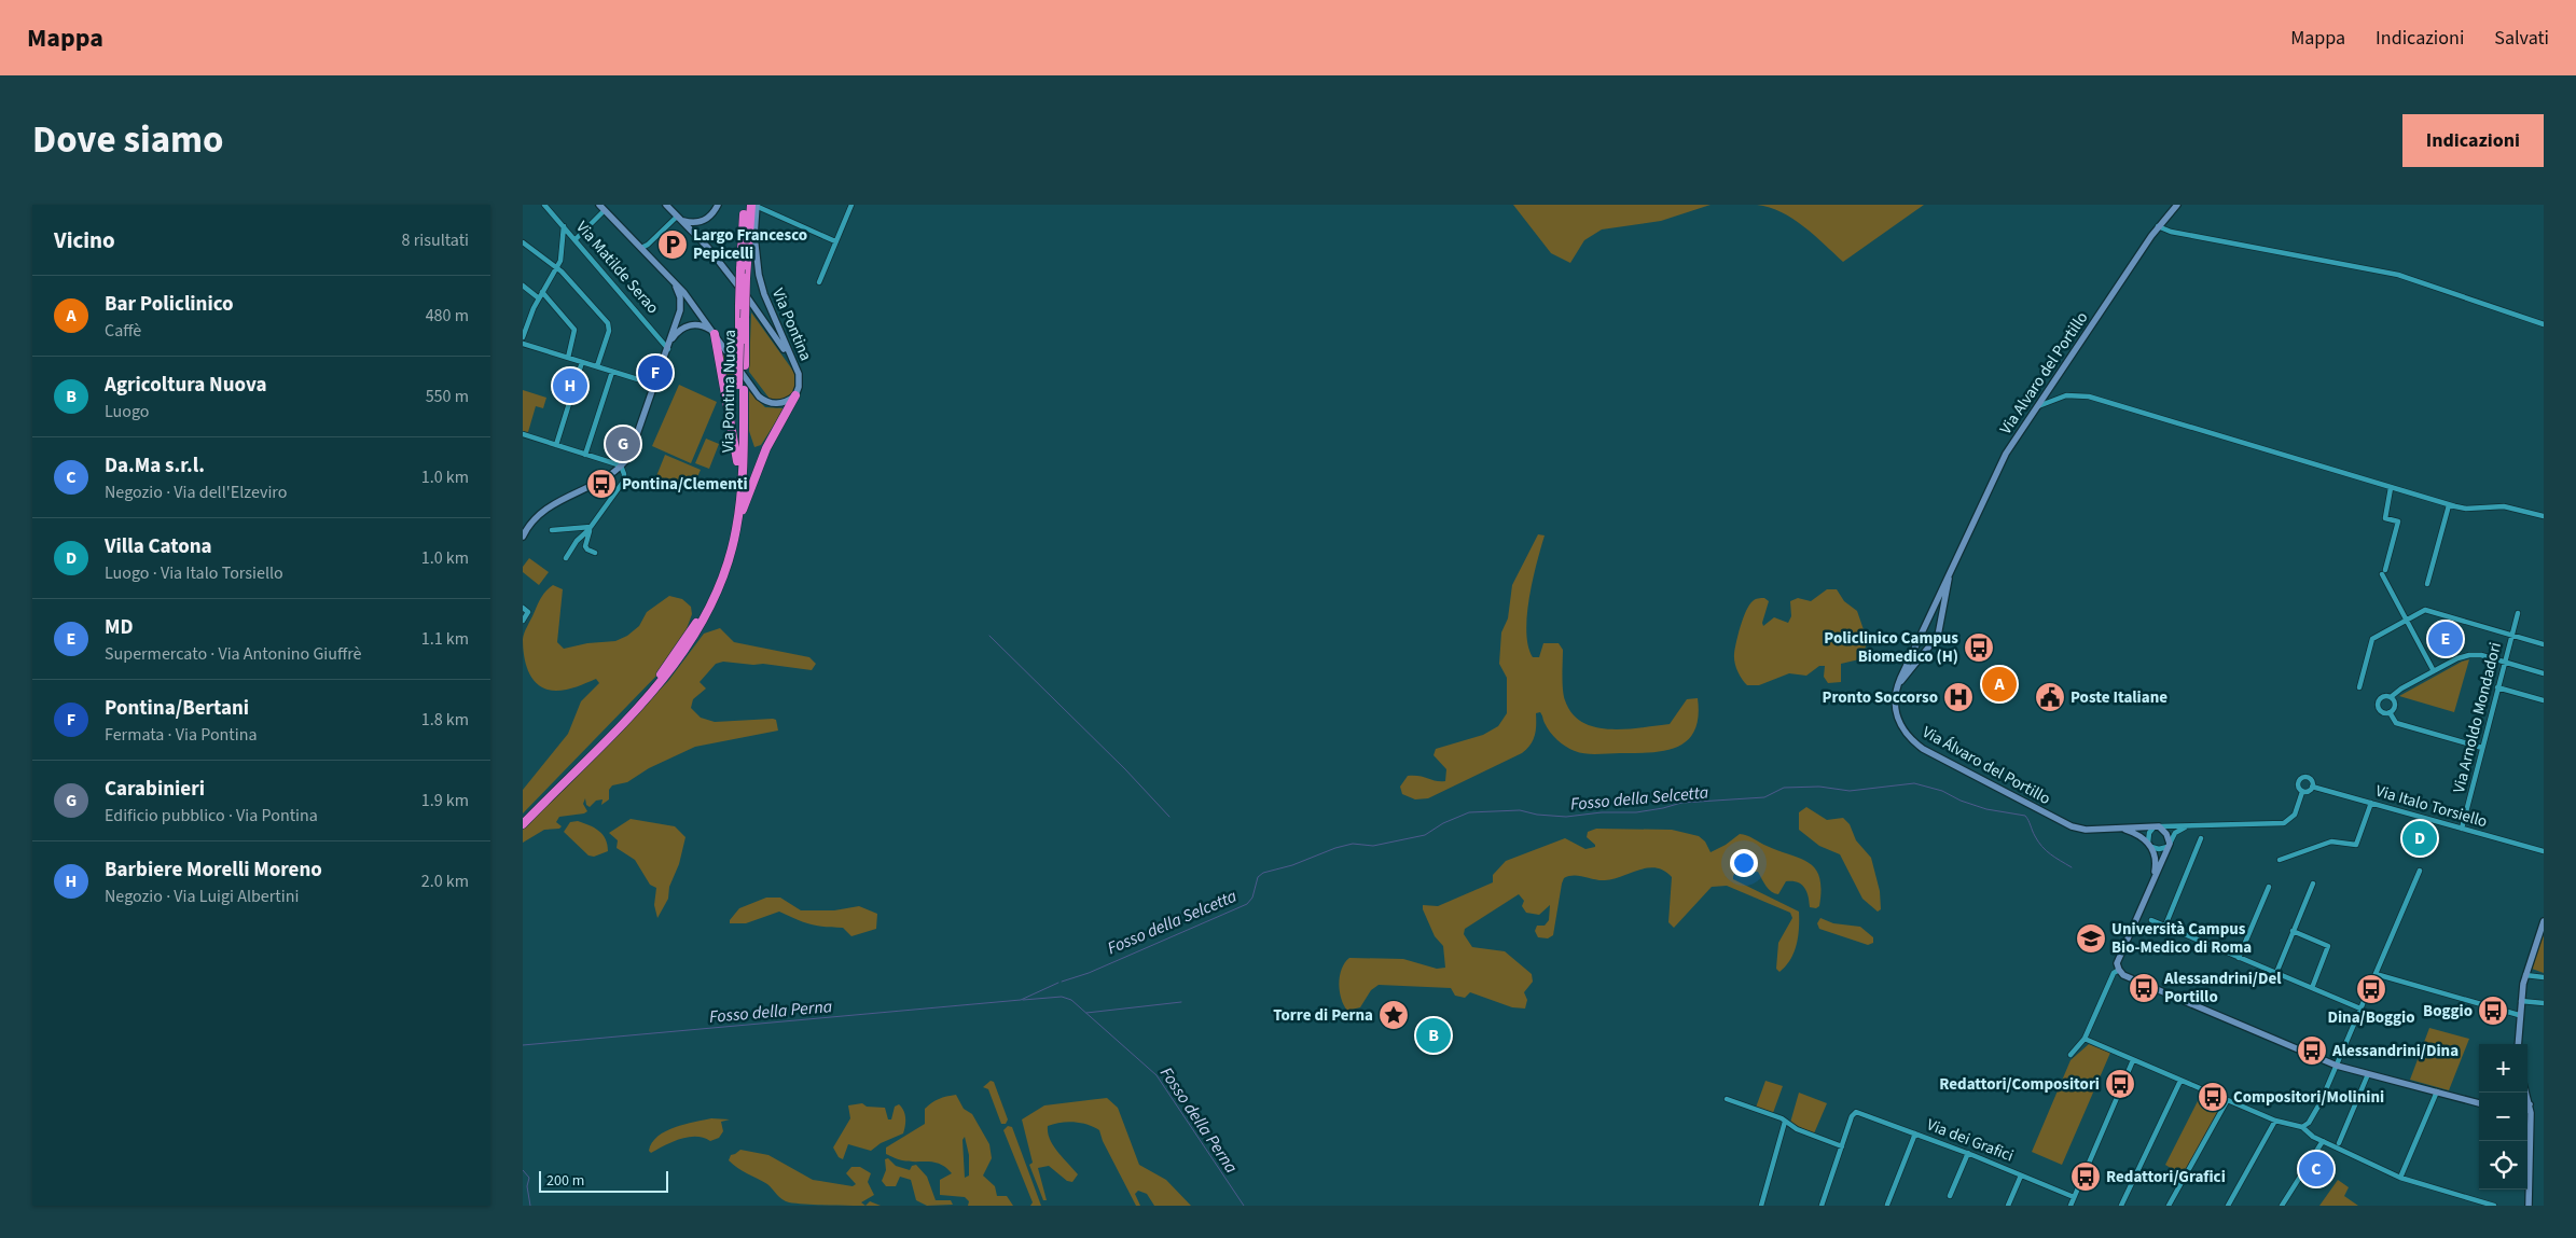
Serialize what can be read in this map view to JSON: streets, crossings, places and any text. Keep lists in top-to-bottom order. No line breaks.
{"streets":{"highway":["Via Pontina Nuova"],"street":["Via Matilde Serao","Via Pontina","Via Alvaro del Portillo","Via Arnoldo Mondadori","Via Álvaro del Portillo","Via Italo Torsiello","Via dei Grafici"]},"crossings":[["Via Pontina","Via Pontina Nuova"],["Via Alvaro del Portillo","Via Álvaro del Portillo"],["Via Arnoldo Mondadori","Via Italo Torsiello"]],"water":["Fosso della Selcetta","Fosso della Perna"],"places":{"parking":["Largo Francesco Pepicelli"],"bus stop":["Pontina/Clementi","Policlinico Campus Biomedico (H)","Alessandrini/Del Portillo","Dina/Boggio","Boggio","Alessandrini/Dina","Redattori/Compositori","Compositori/Molinini","Redattori/Grafici"],"hospital":["Pronto Soccorso"],"public building":["Poste Italiane"],"school or university":["Università Campus Bio-Medico di Roma"],"place":["Torre di Perna"]},"scale_bar":"200 m","page":{"header":"Mappa","nav":["Mappa","Indicazioni","Salvati"],"title":"Dove siamo","buttons":"Indicazioni","heading":["Vicino","8 risultati"],"list":[{"mark":"A","name":"Bar Policlinico","note":"Caffè","value":"480 m"},{"mark":"B","name":"Agricoltura Nuova","note":"Luogo","value":"550 m"},{"mark":"C","name":"Da.Ma s.r.l.","note":"Negozio · Via dell'Elzeviro","value":"1.0 km"},{"mark":"D","name":"Villa Catona","note":"Luogo · Via Italo Torsiello","value":"1.0 km"},{"mark":"E","name":"MD","note":"Supermercato · Via Antonino Giuffrè","value":"1.1 km"},{"mark":"F","name":"Pontina/Bertani","note":"Fermata · Via Pontina","value":"1.8 km"},{"mark":"G","name":"Carabinieri","note":"Edificio pubblico · Via Pontina","value":"1.9 km"},{"mark":"H","name":"Barbiere Morelli Moreno","note":"Negozio · Via Luigi Albertini","value":"2.0 km"}],"pins":["F","H","G","E","A","D","B","C"],"map_buttons":["+","−"],"scale":"200 m"}}
